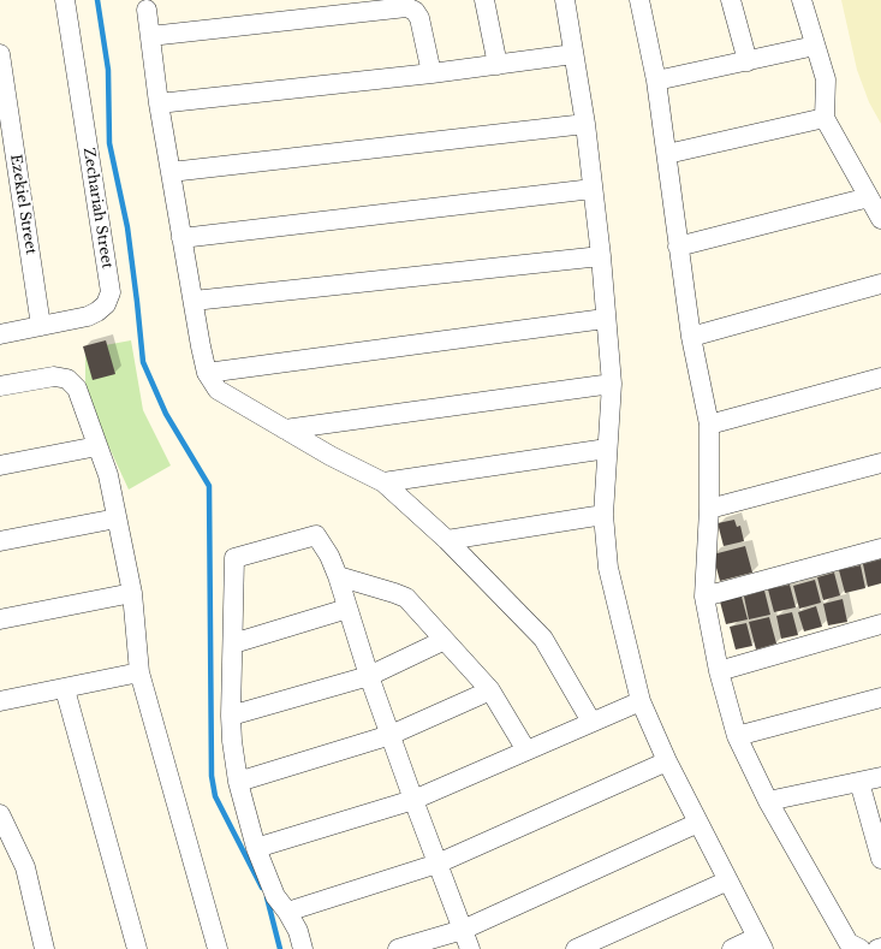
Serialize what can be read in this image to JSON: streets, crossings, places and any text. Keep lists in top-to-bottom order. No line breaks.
{"streets":{"street":["Ezekiel Street","Zechariah Street"]},"crossings":[["Ezekiel Street","Zechariah Street"]]}
